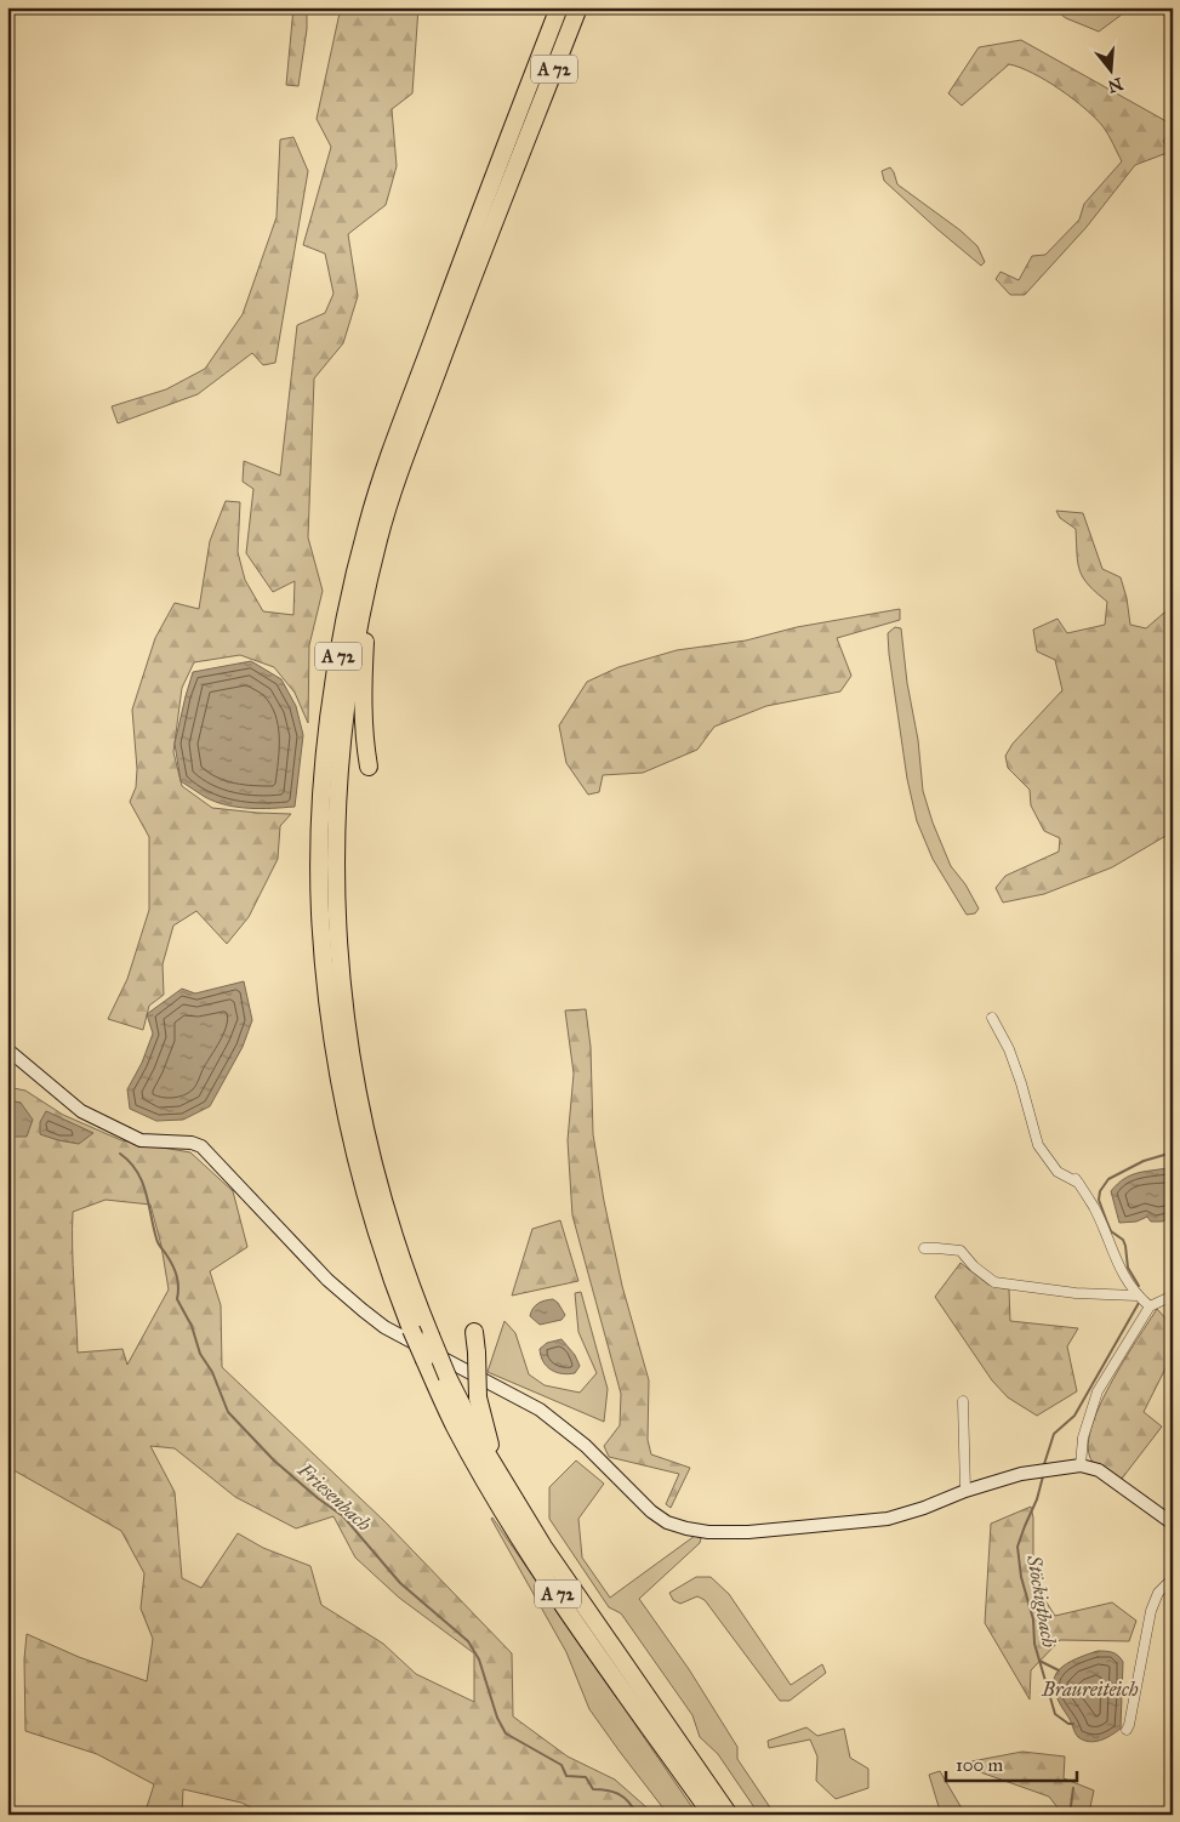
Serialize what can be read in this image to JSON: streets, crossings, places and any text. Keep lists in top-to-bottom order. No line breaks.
{"streets":{"highway":["A 72"]},"water":["Friesenbach","Stöckigtbach","Braureiteich"],"scale_bar":"100 m","north":"bottom"}
